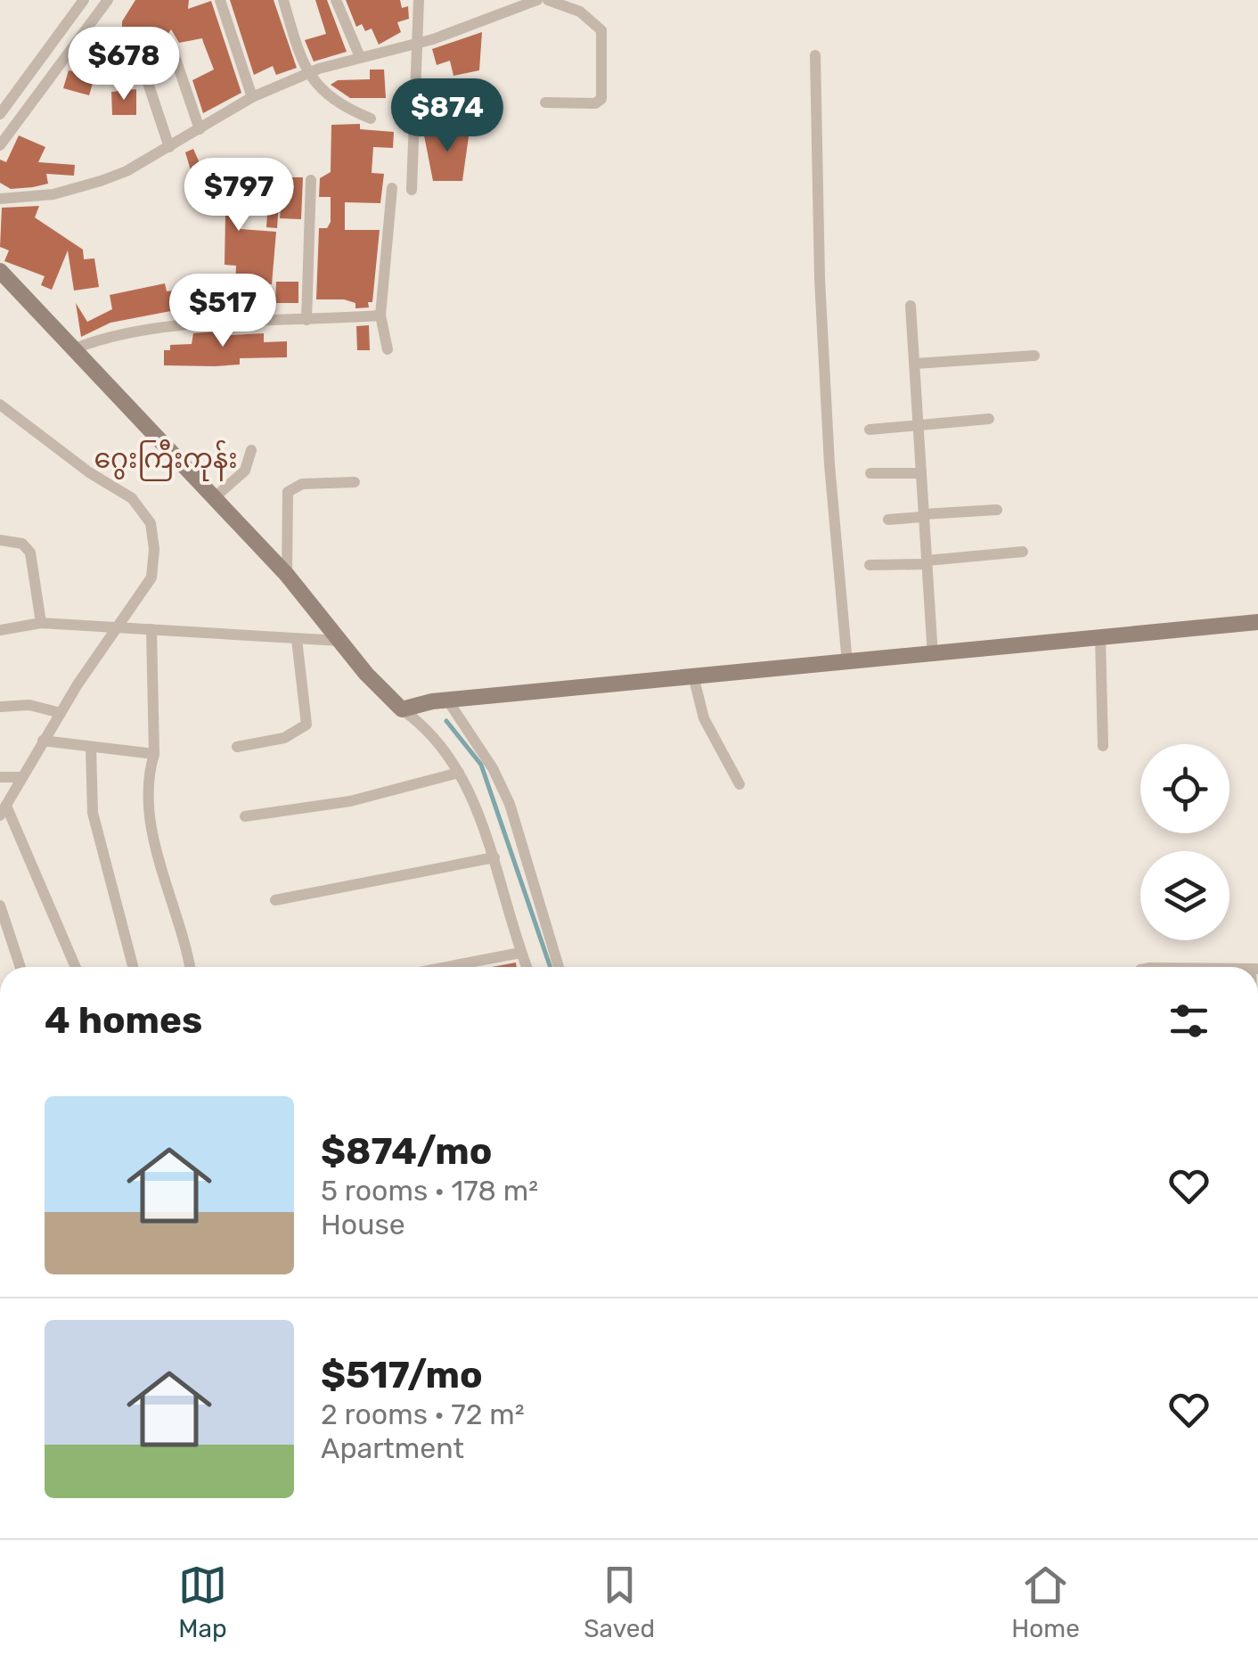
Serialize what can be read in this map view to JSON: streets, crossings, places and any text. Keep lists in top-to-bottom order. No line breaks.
{"districts":["ဂွေးကြီးကုန်း"],"page":{"price":["$678","$874","$797","$517"],"heading":"4 homes","list":[{"name":"$874/mo","note":"5 rooms · 178 m² · House"},{"name":"$517/mo","note":"2 rooms · 72 m² · Apartment"}],"tabs":["Map","Saved","Home"]}}
